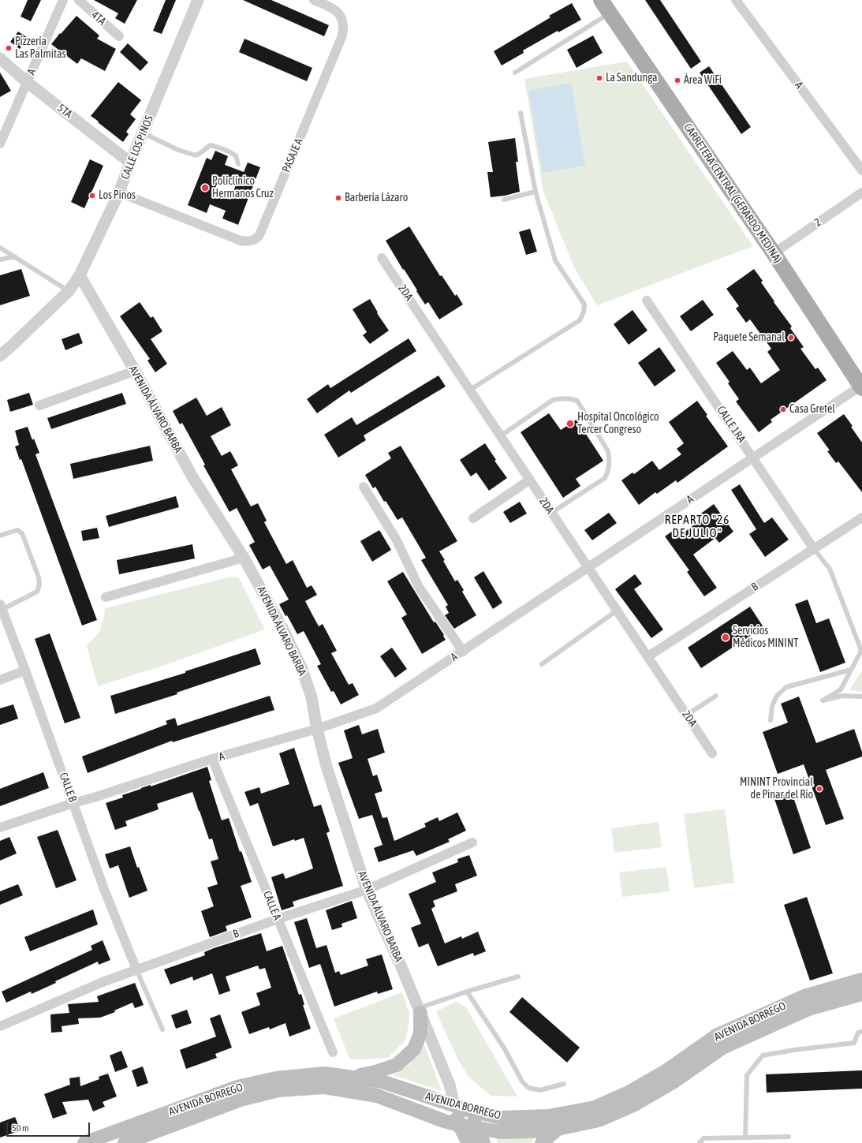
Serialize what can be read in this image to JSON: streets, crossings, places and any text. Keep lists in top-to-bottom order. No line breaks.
{"streets":{"main road":["CARRETERA CENTRAL (GERARDO MEDINA)","AVENIDA ÁLVARO BARBA","AVENIDA BORREGO"],"street":["4TA","A","5TA","CALLE LOS PINOS","PASAJE A","2","2DA","CALLE 1RA","B","CALLE B","CALLE A"]},"crossings":[["A","5TA"],["A","CARRETERA CENTRAL (GERARDO MEDINA)"],["A","2DA"],["A","AVENIDA ÁLVARO BARBA"],["A","CALLE 1RA"],["A","CALLE B"],["A","CALLE A"],["5TA","CALLE LOS PINOS"],["CALLE LOS PINOS","PASAJE A"],["CALLE LOS PINOS","AVENIDA ÁLVARO BARBA"],["CARRETERA CENTRAL (GERARDO MEDINA)","2"],["2DA","B"],["AVENIDA ÁLVARO BARBA","B"],["AVENIDA ÁLVARO BARBA","AVENIDA BORREGO"],["CALLE 1RA","B"],["B","CALLE B"],["B","CALLE A"]],"districts":["REPARTO \"26 DE JULIO\""],"places":["Pizzería Las Palmitas","La Sandunga","Área WiFi","Policlínico Hermanos Cruz","Los Pinos","Barbería Lázaro","Paquete Semanal","Casa Gretel","Hospital Oncológico Tercer Congreso","Servicios Médicos MININT","MININT Provincial de Pinar del Río"],"scale_bar":"50 m"}
